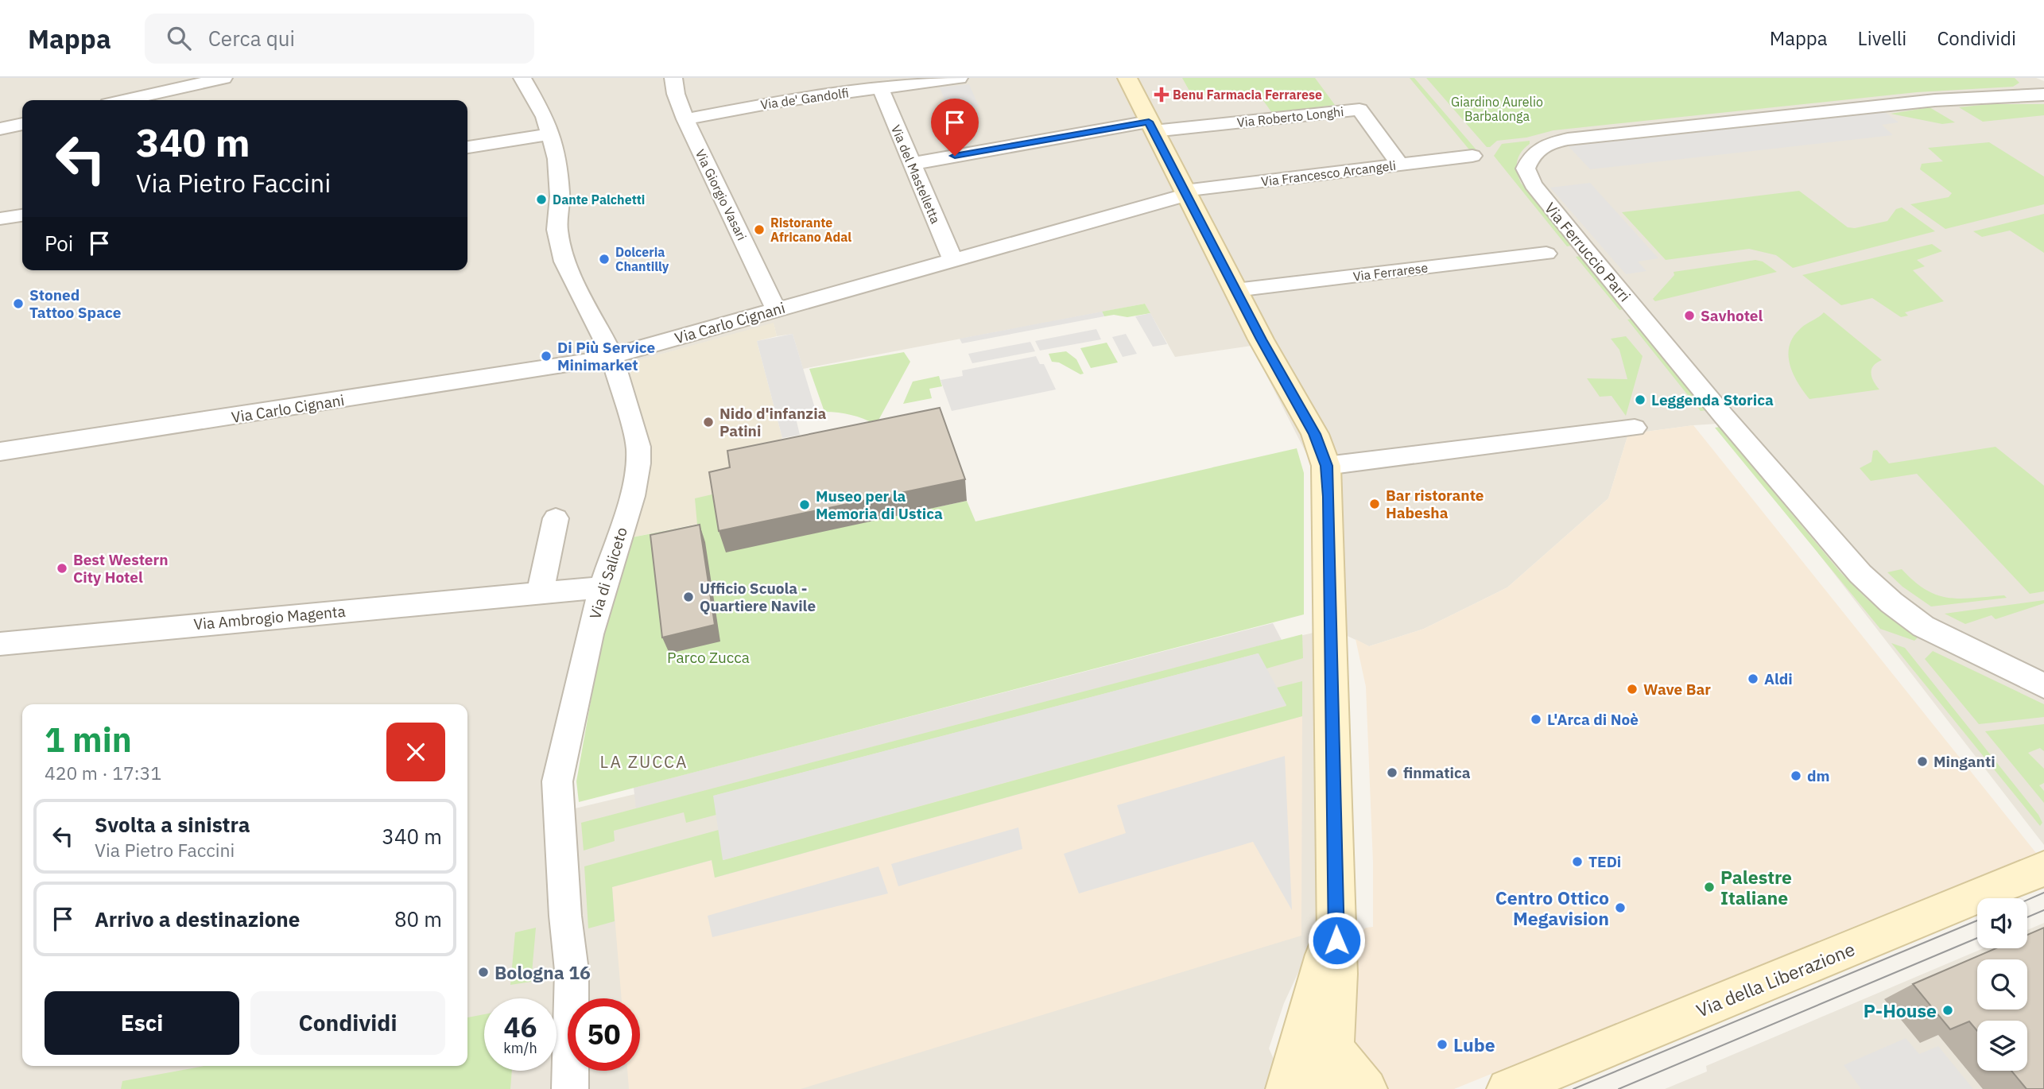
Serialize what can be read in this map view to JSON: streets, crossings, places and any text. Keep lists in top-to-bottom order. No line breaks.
{"streets":{"main road":["Via della Liberazione"],"street":["Via de' Gandolfi","Via Roberto Longhi","Via Francesco Arcangeli","Via del Mastelletta","Via Giorgio Vasari","Via Ferruccio Parri","Via Ferrarese","Via Carlo Cignani","Via di Saliceto","Via Ambrogio Magenta"]},"crossings":[["Via de' Gandolfi","Via del Mastelletta"],["Via de' Gandolfi","Via Giorgio Vasari"],["Via Roberto Longhi","Via Francesco Arcangeli"],["Via Francesco Arcangeli","Via Carlo Cignani"],["Via del Mastelletta","Via Carlo Cignani"],["Via Giorgio Vasari","Via Carlo Cignani"],["Via Carlo Cignani","Via di Saliceto"],["Via di Saliceto","Via Ambrogio Magenta"]],"districts":["LA ZUCCA"],"parks":["Giardino Aurelio Barbalonga","Parco Zucca"],"places":{"health":["Benu Farmacia Ferrarese"],"other":["Dante Palchetti","Ristorante Africano Adal","Dolceria Chantilly","Stoned Tattoo Space","Savhotel","Di Più Service Minimarket","Leggenda Storica","Nido d'infanzia Patini","Bar ristorante Habesha","Museo per la Memoria di Ustica","Best Western City Hotel","Ufficio Scuola - Quartiere Navile","Aldi","Wave Bar","L'Arca di Noè","Minganti","finmatica","dm","TEDi","Palestre Italiane","Centro Ottico Megavision","Bologna 16","P-House","Lube"]},"page":{"header":"Mappa","search":"Cerca qui","nav":["Mappa","Livelli","Condividi"],"turn":["340 m","Via Pietro Faccini"],"then":"Poi","heading":["1 min","420 m · 17:31"],"list":[{"name":"Svolta a sinistra","note":"Via Pietro Faccini","value":"340 m"},{"name":"Arrivo a destinazione","value":"80 m"}],"buttons":["Esci","Condividi"],"speed":"46 km/h","limit":"50"}}
